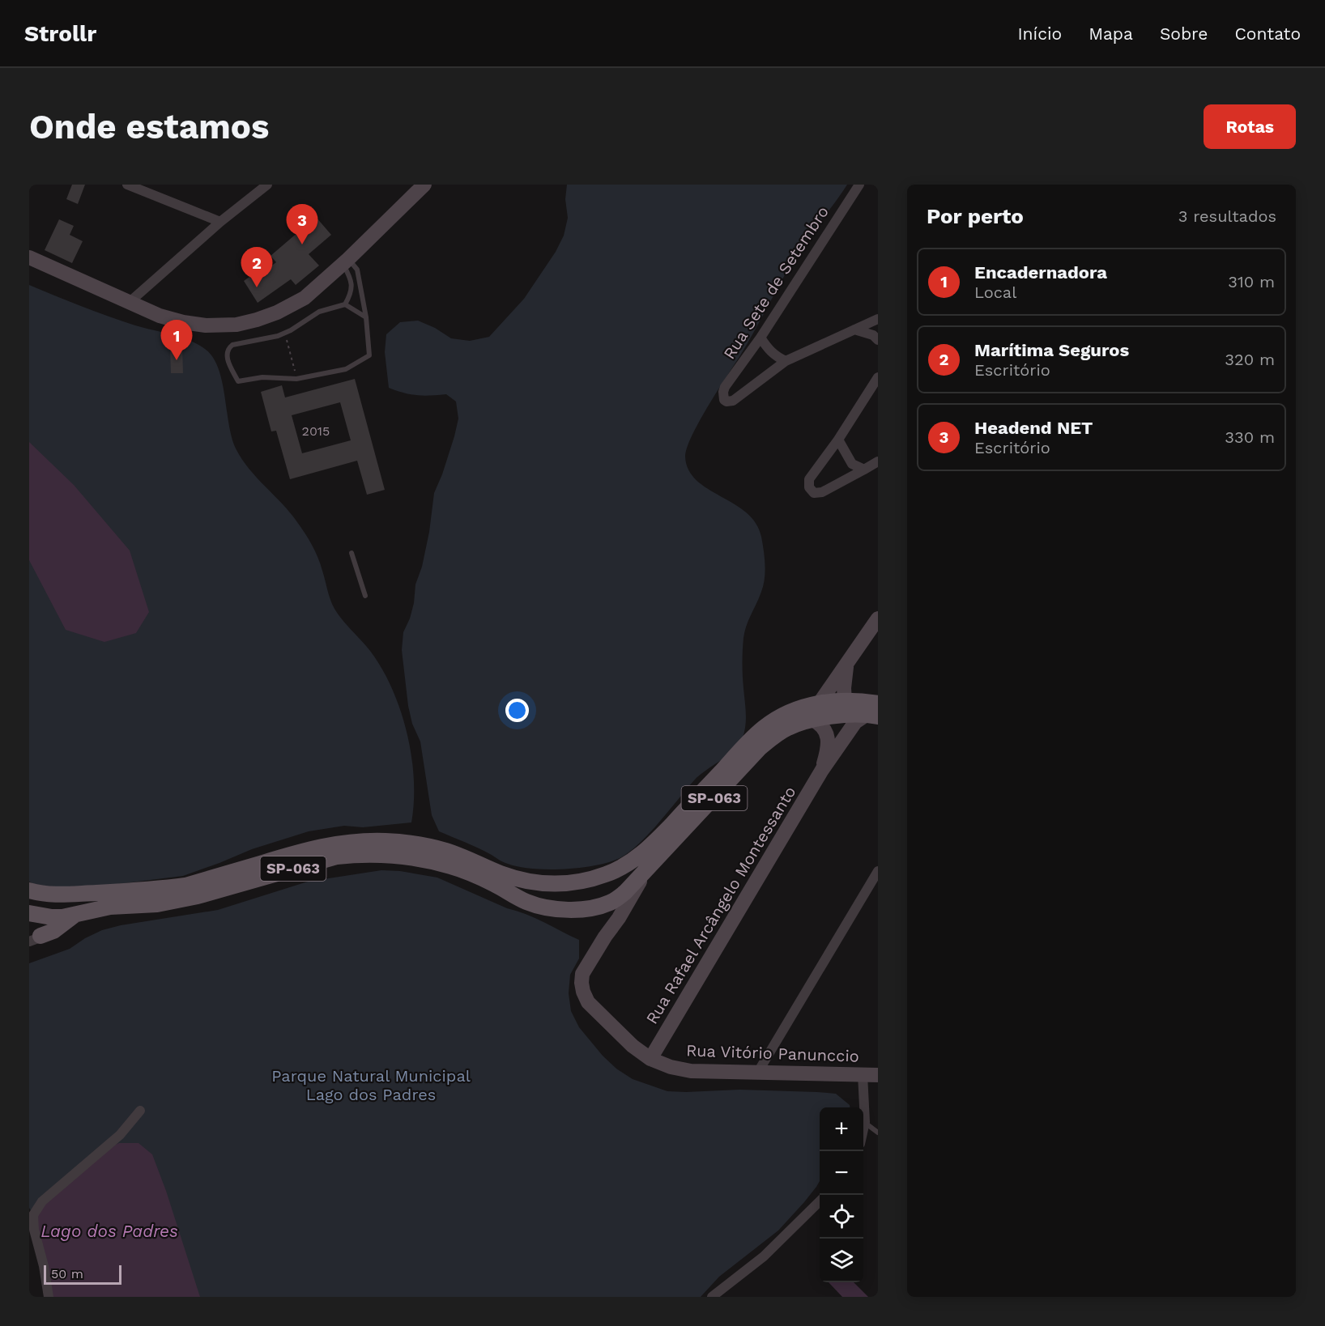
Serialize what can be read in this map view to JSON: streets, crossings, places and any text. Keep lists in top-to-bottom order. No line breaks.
{"streets":{"main road":["SP-063"],"street":["Rua Sete de Setembro","Rua Rafael Arcângelo Montessanto","Rua Vitório Panunccio"]},"crossings":[["SP-063","Rua Rafael Arcângelo Montessanto"],["SP-063","Rua Vitório Panunccio"],["Rua Rafael Arcângelo Montessanto","Rua Vitório Panunccio"]],"water":["Lago dos Padres"],"parks":["Parque Natural Municipal Lago dos Padres"],"house_numbers":["2015"],"scale_bar":"50 m","page":{"header":"Strollr","nav":["Início","Mapa","Sobre","Contato"],"buttons":"Rotas","title":"Onde estamos","heading":["Por perto","3 resultados"],"pins":["3","2","1"],"list":[{"mark":"1","name":"Encadernadora","note":"Local","value":"310 m"},{"mark":"2","name":"Marítima Seguros","note":"Escritório","value":"320 m"},{"mark":"3","name":"Headend NET","note":"Escritório","value":"330 m"}],"map_buttons":["+","−"],"scale":"50 m"}}
